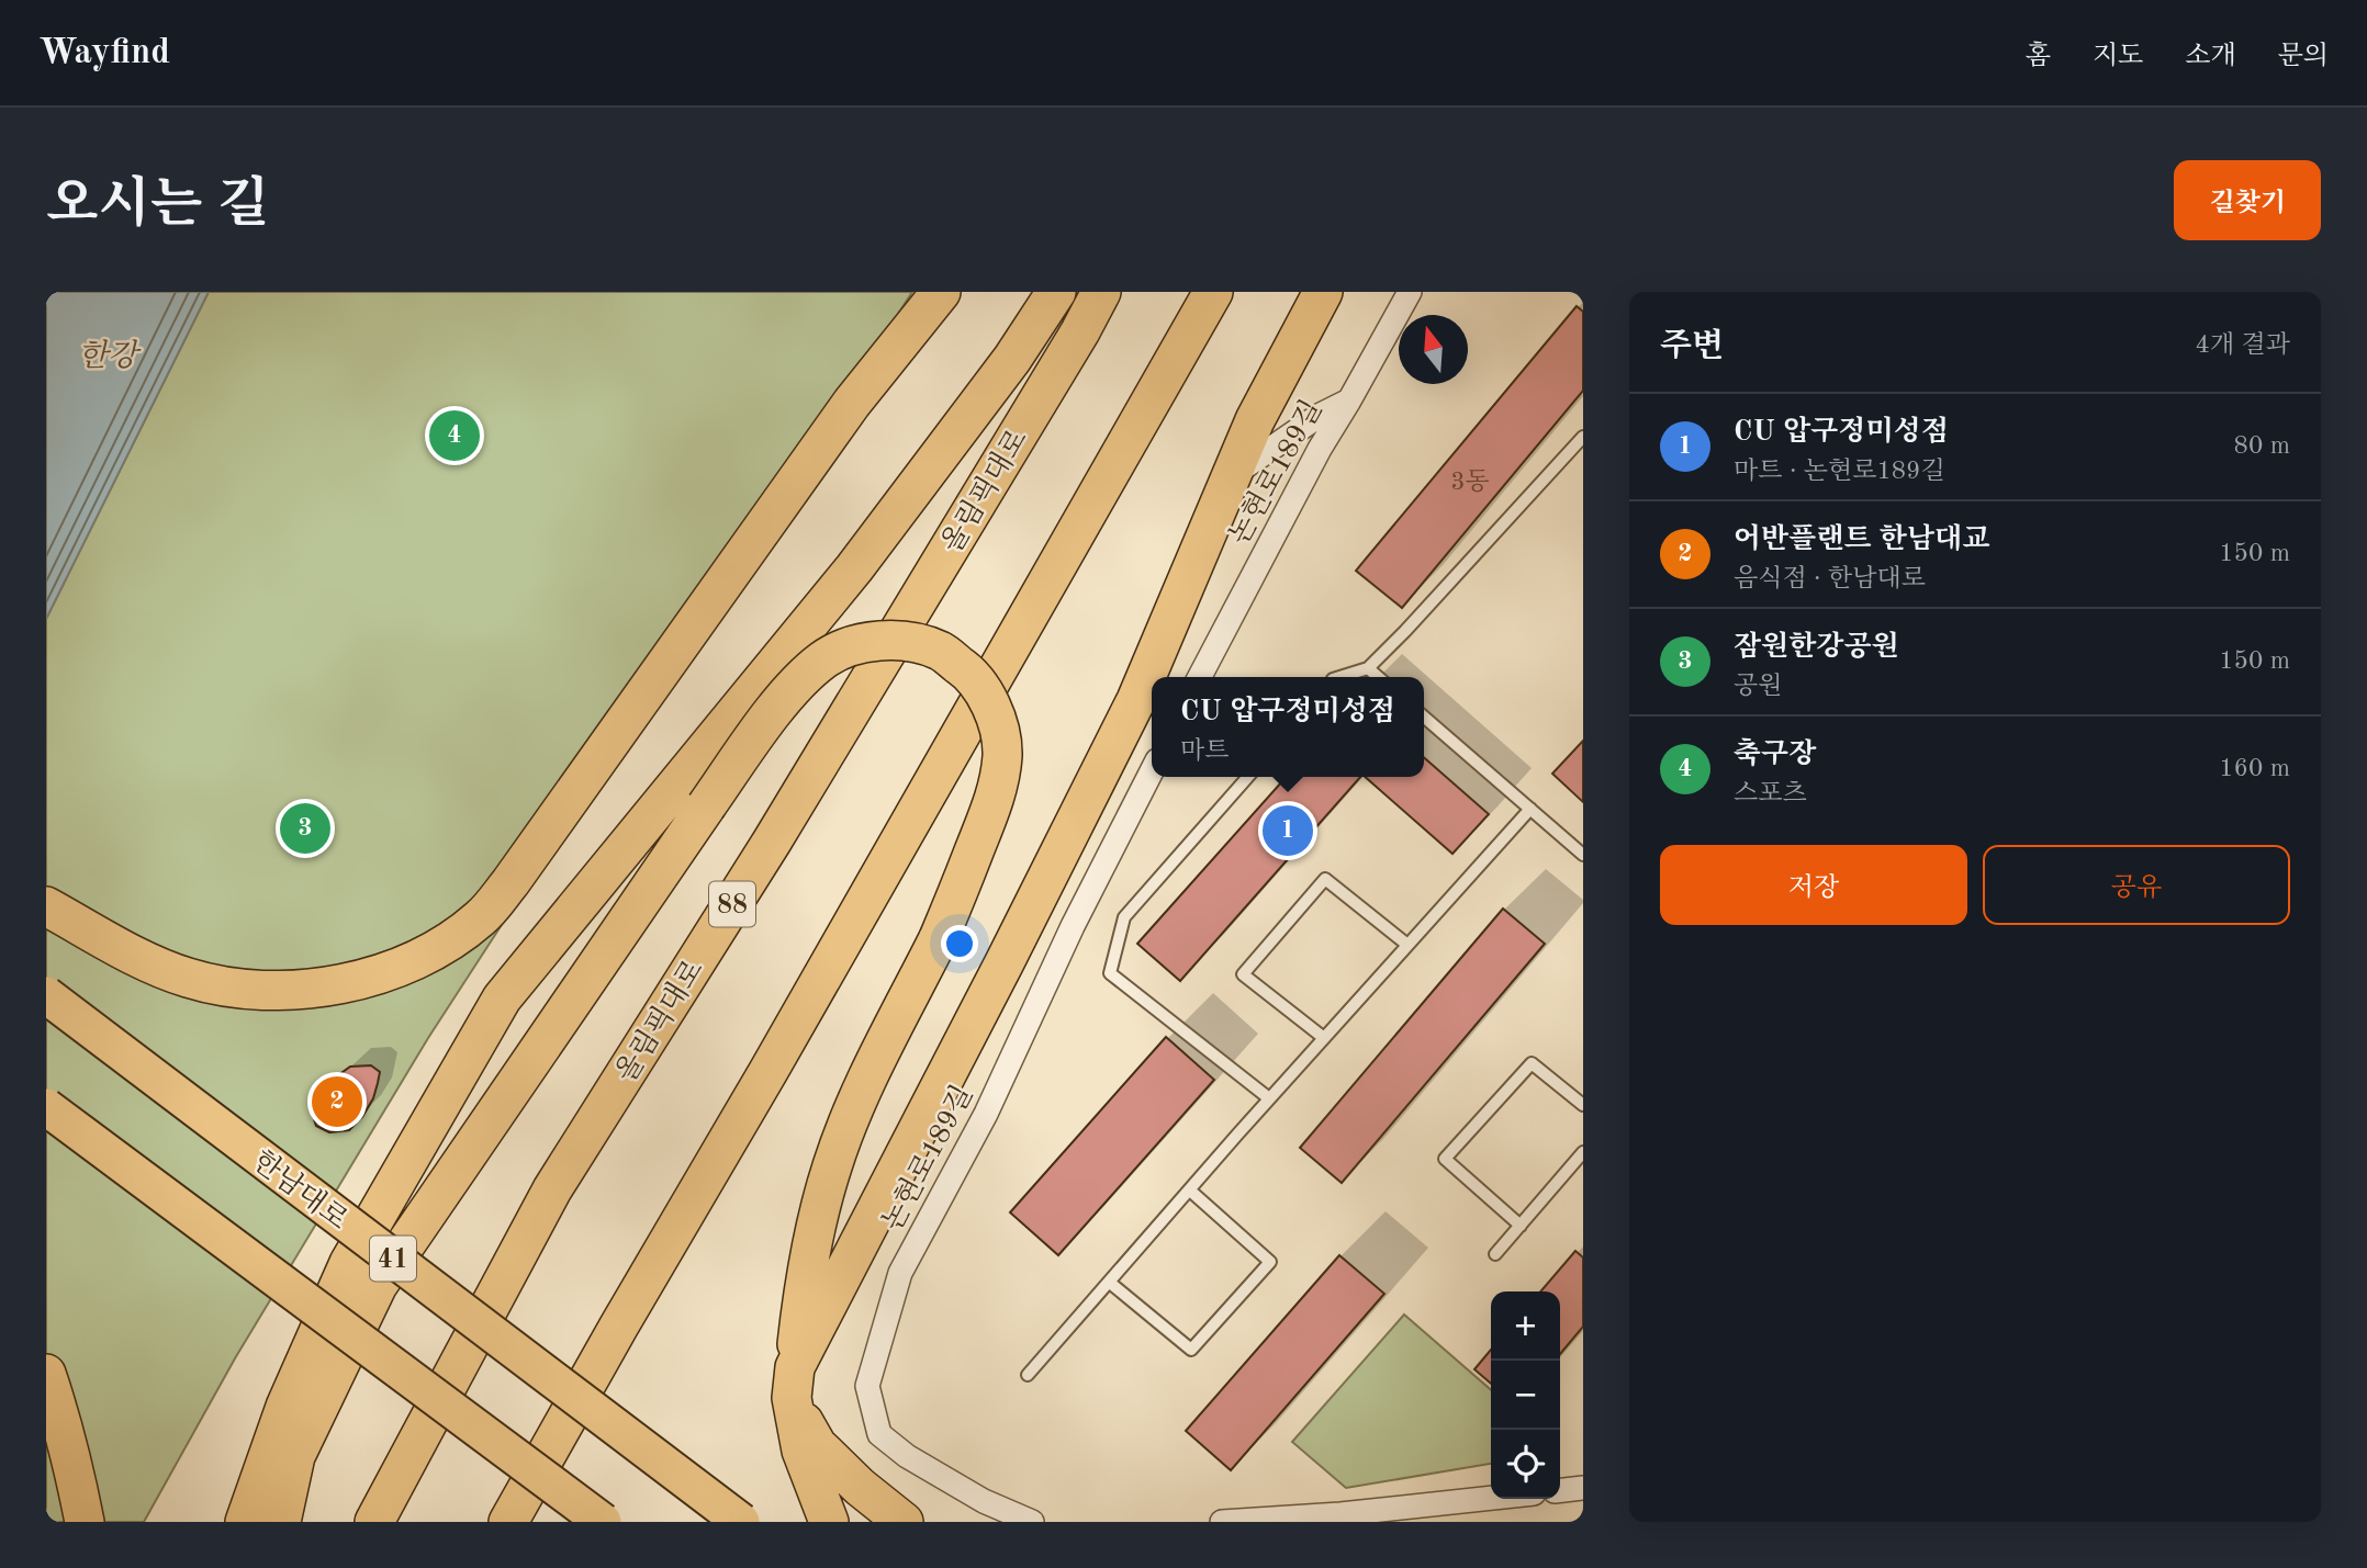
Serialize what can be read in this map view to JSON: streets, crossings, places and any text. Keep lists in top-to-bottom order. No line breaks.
{"streets":{"highway":["올림픽대로","88"],"main road":["한남대로","41"],"street":["논현로189길"]},"water":["한강"],"house_numbers":["3동"],"north":"top","page":{"header":"Wayfind","nav":["홈","지도","소개","문의"],"title":"오시는 길","buttons":["길찾기",["저장","공유"]],"heading":["주변","4개 결과"],"list":[{"mark":"1","name":"CU 압구정미성점","note":"마트 · 논현로189길","value":"80 m"},{"mark":"2","name":"어반플랜트 한남대교","note":"음식점 · 한남대로","value":"150 m"},{"mark":"3","name":"잠원한강공원","note":"공원","value":"150 m"},{"mark":"4","name":"축구장","note":"스포츠","value":"160 m"}],"pins":["4","3","1","2"],"popup":["CU 압구정미성점","마트"],"map_buttons":["+","−"]}}
